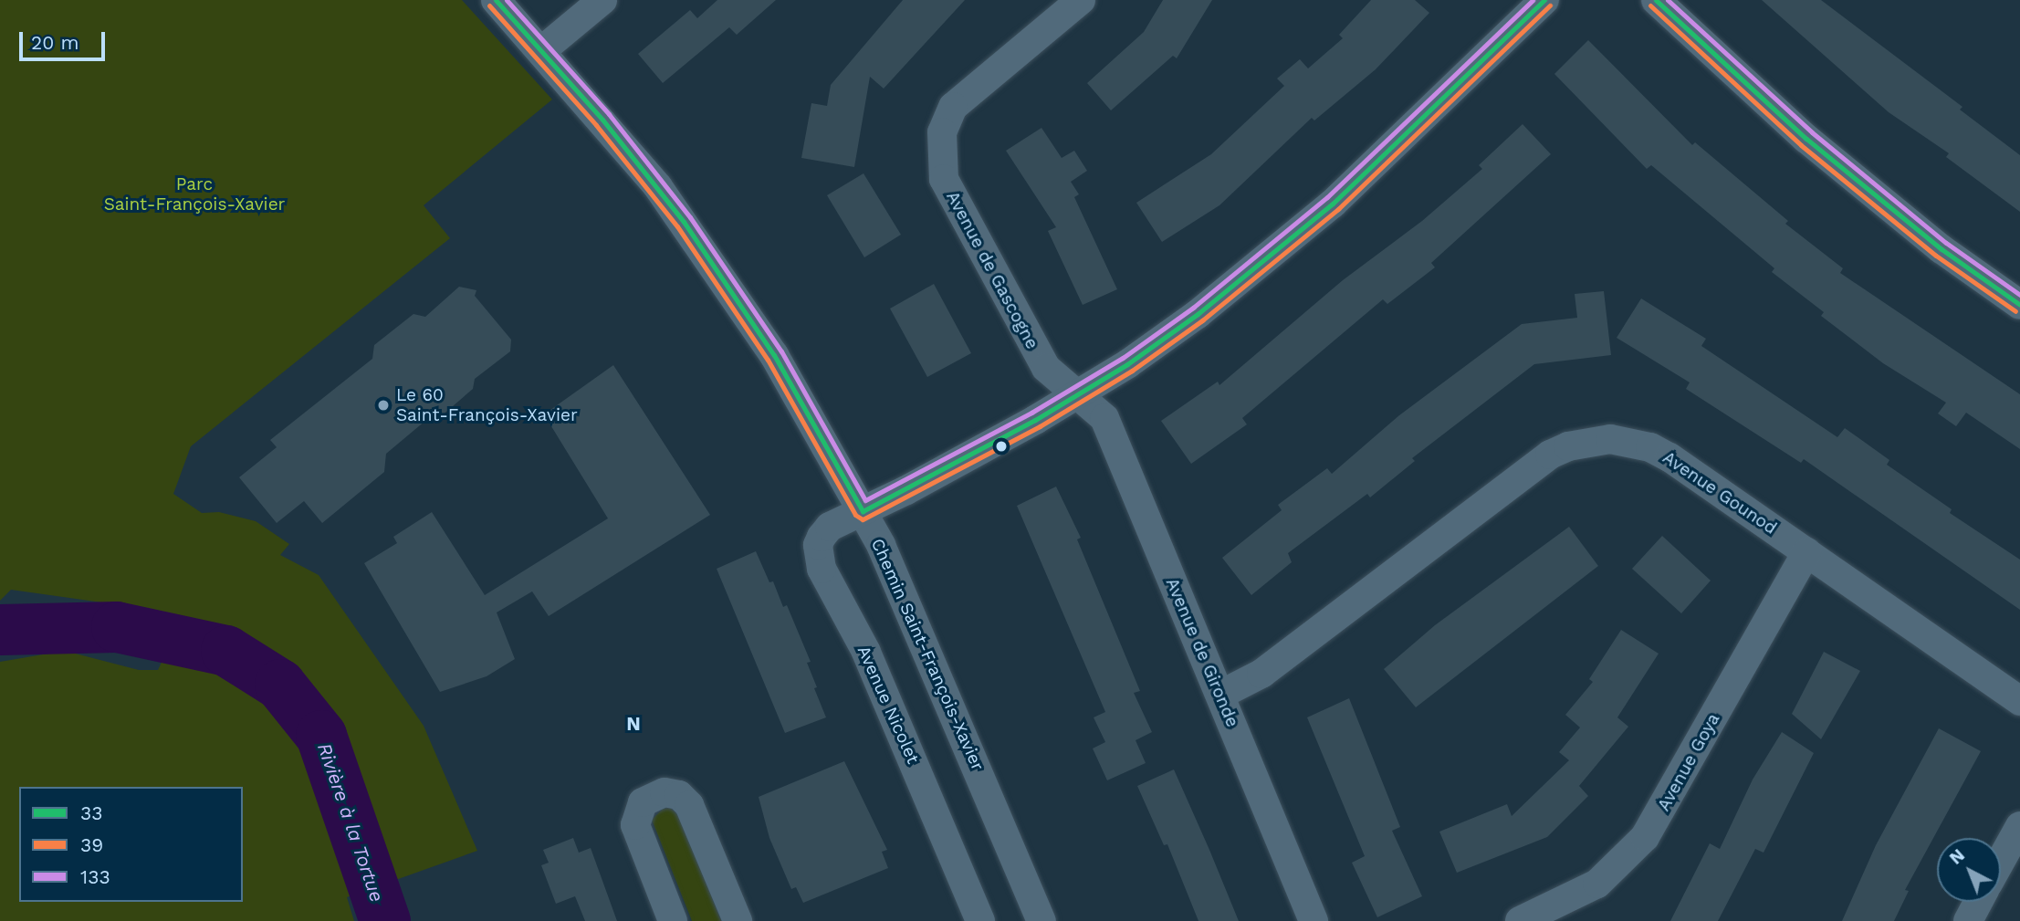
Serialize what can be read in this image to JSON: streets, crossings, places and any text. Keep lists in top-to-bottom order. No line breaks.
{"streets":{"street":["Avenue de Gascogne","Avenue Gounod","Avenue de Gironde","Chemin Saint-François-Xavier","Avenue Nicolet","Avenue Goya"]},"crossings":[["Avenue de Gascogne","Avenue de Gironde"],["Avenue Gounod","Avenue de Gironde"],["Avenue Gounod","Avenue Goya"],["Chemin Saint-François-Xavier","Avenue Nicolet"]],"districts":["N"],"water":["Rivière à la Tortue"],"parks":["Parc Saint-François-Xavier"],"places":["Le 60 Saint-François-Xavier"],"lines":["transit line 33","transit line 133","transit line 39"],"legend":["33","39","133"],"scale_bar":"20 m","north":"top left"}
